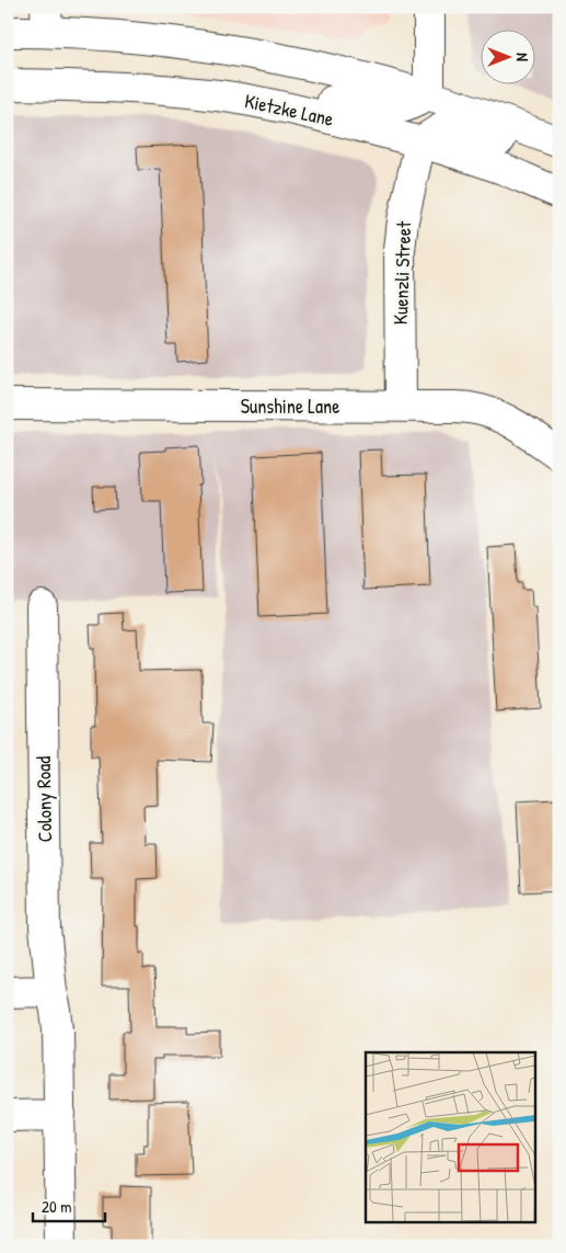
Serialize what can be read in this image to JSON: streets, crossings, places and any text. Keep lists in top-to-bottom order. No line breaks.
{"streets":{"street":["Kietzke Lane","Kuenzli Street","Sunshine Lane","Colony Road"]},"crossings":[["Kietzke Lane","Kuenzli Street"],["Kuenzli Street","Sunshine Lane"]],"scale_bar":"20 m","north":"right"}
